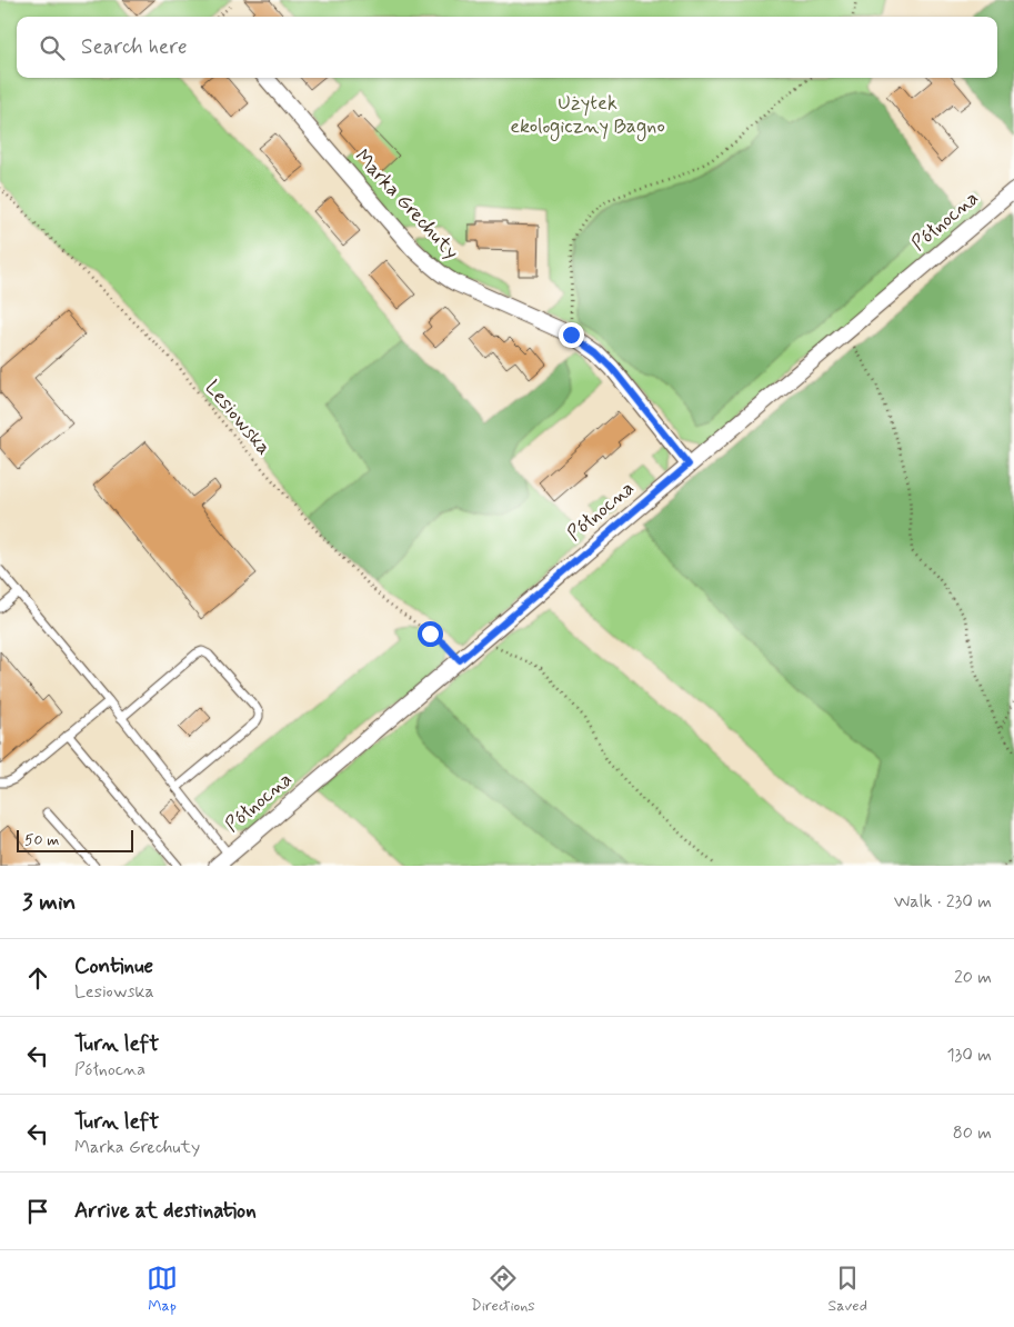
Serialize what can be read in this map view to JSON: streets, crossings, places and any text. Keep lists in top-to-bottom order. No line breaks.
{"streets":{"street":["Marka Grechuty","Północna"],"path":["Lesiowska"]},"crossings":[["Marka Grechuty","Północna"],["Północna","Lesiowska"]],"parks":["Użytek ekologiczny Bagno"],"scale_bar":"50 m","page":{"search":"Search here","scale":"50 m","heading":["3 min","Walk · 230 m"],"list":[["Continue","Lesiowska","20 m"],["Turn left","Północna","130 m"],["Turn left","Marka Grechuty","80 m"],"Arrive at destination"],"nav":["Map","Directions","Saved"]}}
